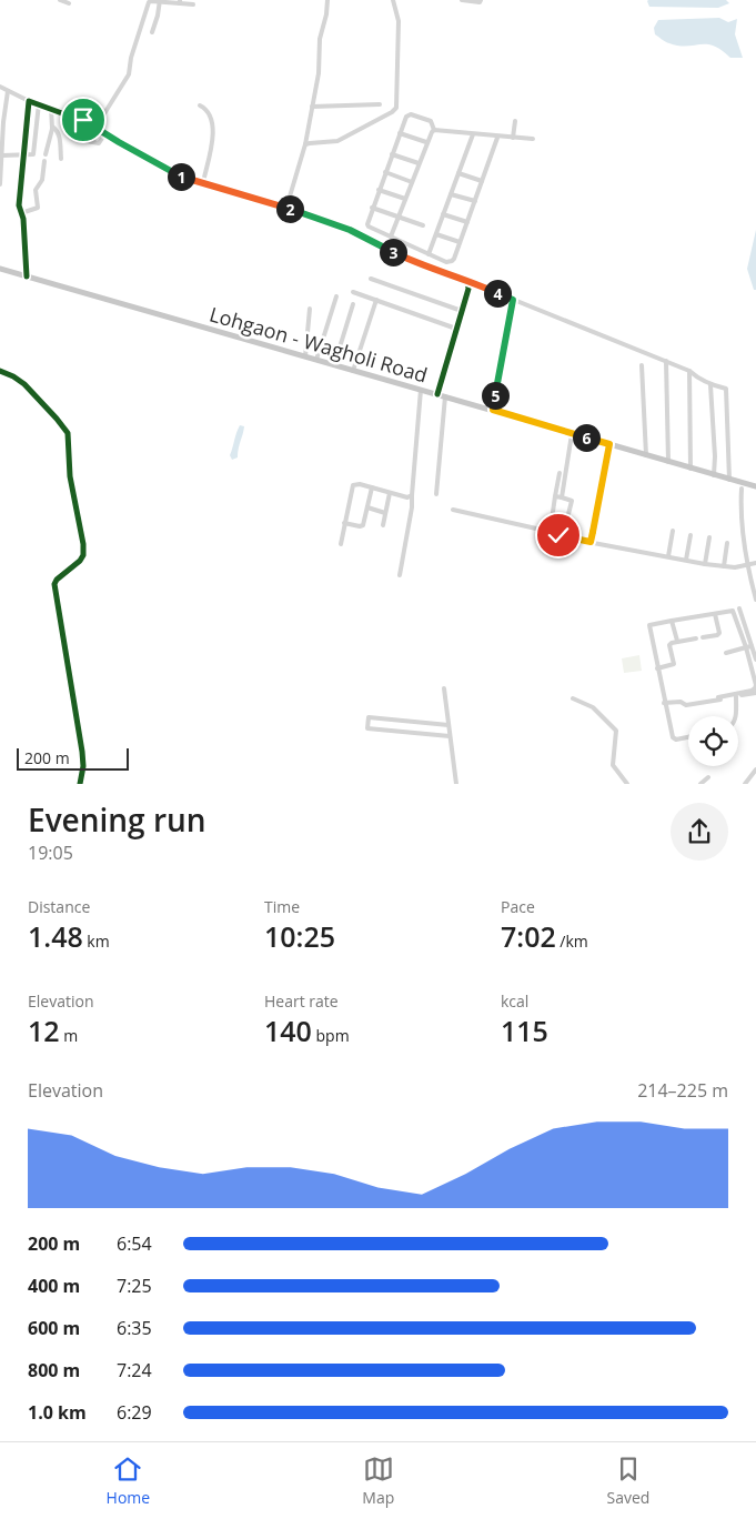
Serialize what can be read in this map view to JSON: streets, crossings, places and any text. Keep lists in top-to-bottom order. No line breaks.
{"streets":{"main road":["Lohgaon - Wagholi Road"]},"scale_bar":"200 m","page":{"pins":["1","2","3","4","5","6"],"scale":"200 m","heading":["Evening run","19:05"],"stats":[["Distance","1.48 km"],["Time","10:25"],["Pace","7:02 /km"],["Elevation","12 m"],["Heart rate","140 bpm"],["kcal","115"]],"chart":["Elevation","214–225 m"],"list":[{"name":"200 m","note":"6:54"},{"name":"400 m","note":"7:25"},{"name":"600 m","note":"6:35"},{"name":"800 m","note":"7:24"},{"name":"1.0 km","note":"6:29"}],"tabs":["Home","Map","Saved"]}}
